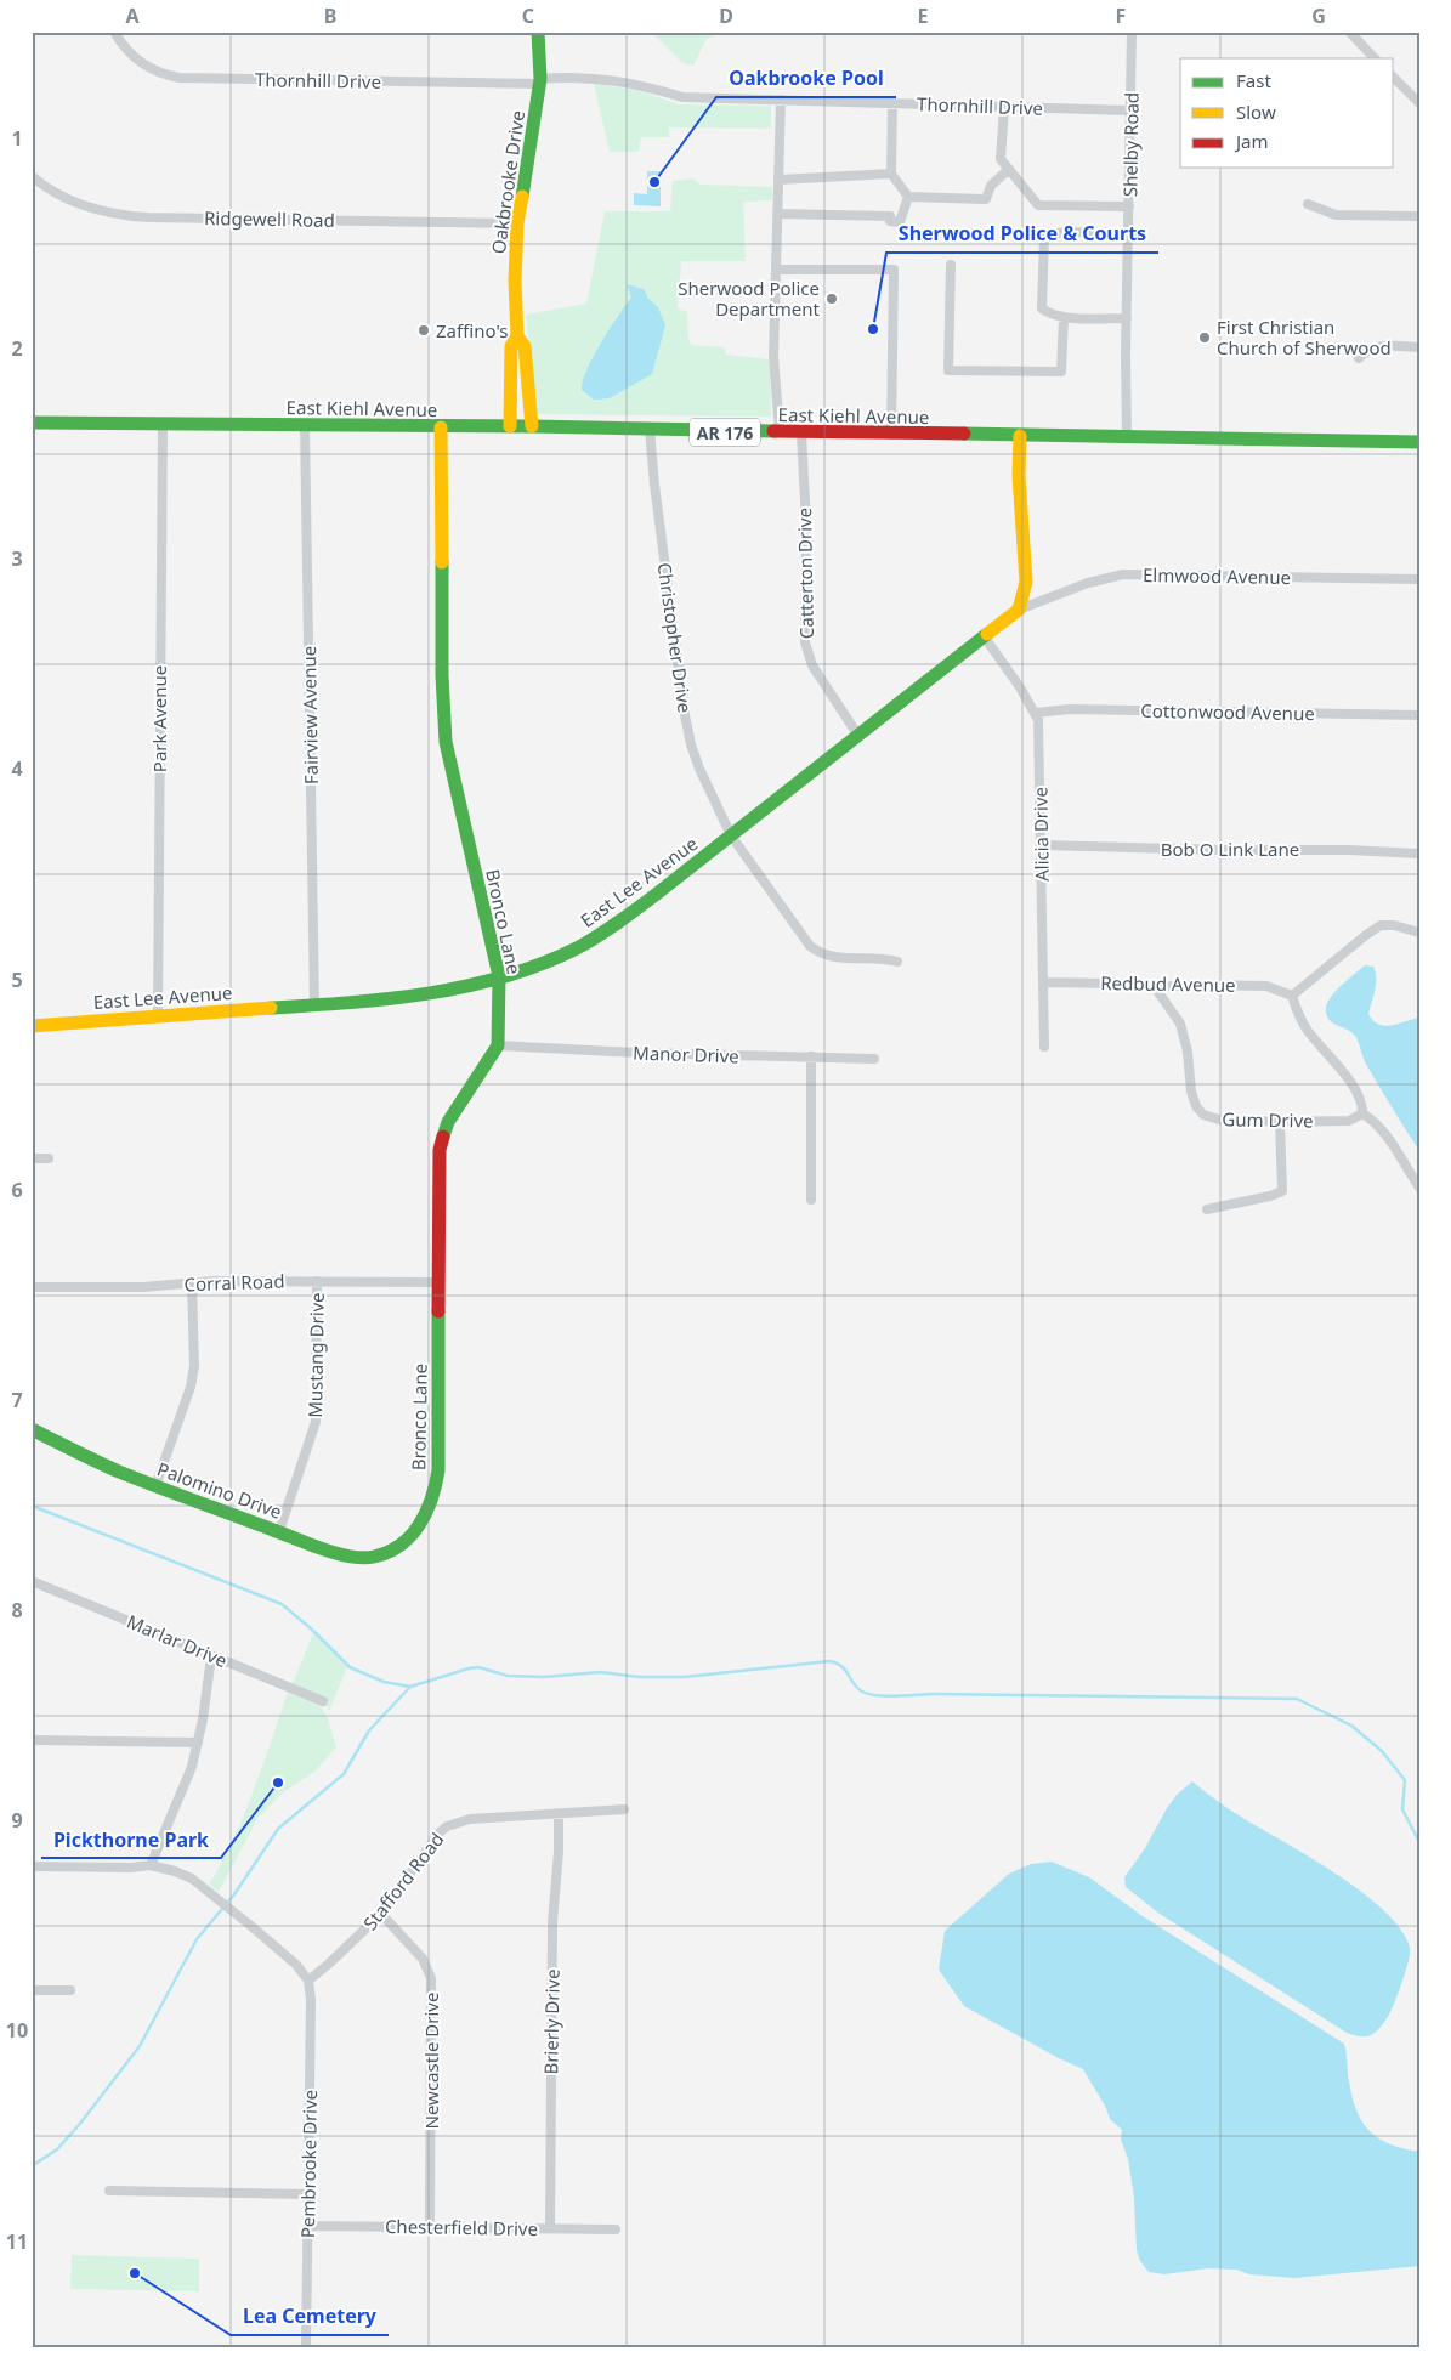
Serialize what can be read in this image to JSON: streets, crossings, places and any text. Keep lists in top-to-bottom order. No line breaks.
{"streets":{"street":["Thornhill Drive","Shelby Road","Oakbrooke Drive","Ridgewell Road","East Kiehl Avenue","AR 176","Catterton Drive","Elmwood Avenue","Christopher Drive","Cottonwood Avenue","Fairview Avenue","Park Avenue","Alicia Drive","Bob O Link Lane","East Lee Avenue","Bronco Lane","Redbud Avenue","Manor Drive","Gum Drive","Corral Road","Mustang Drive","Palomino Drive","Marlar Drive","Stafford Road","Brierly Drive","Newcastle Drive","Pembrooke Drive","Chesterfield Drive"]},"crossings":[["Thornhill Drive","Shelby Road"],["Thornhill Drive","Oakbrooke Drive"],["Shelby Road","East Kiehl Avenue"],["Oakbrooke Drive","Ridgewell Road"],["Oakbrooke Drive","East Kiehl Avenue"],["East Kiehl Avenue","Catterton Drive"],["East Kiehl Avenue","Christopher Drive"],["East Kiehl Avenue","Fairview Avenue"],["East Kiehl Avenue","Park Avenue"],["East Kiehl Avenue","Bronco Lane"],["Catterton Drive","East Lee Avenue"],["Elmwood Avenue","East Lee Avenue"],["Christopher Drive","East Lee Avenue"],["Cottonwood Avenue","Alicia Drive"],["Fairview Avenue","East Lee Avenue"],["Park Avenue","East Lee Avenue"],["Alicia Drive","Bob O Link Lane"],["Alicia Drive","East Lee Avenue"],["Alicia Drive","Redbud Avenue"],["East Lee Avenue","Bronco Lane"],["Bronco Lane","Manor Drive"],["Bronco Lane","Corral Road"],["Bronco Lane","Palomino Drive"],["Redbud Avenue","Gum Drive"],["Corral Road","Mustang Drive"],["Mustang Drive","Palomino Drive"],["Stafford Road","Brierly Drive"],["Stafford Road","Newcastle Drive"],["Stafford Road","Pembrooke Drive"],["Brierly Drive","Chesterfield Drive"],["Newcastle Drive","Chesterfield Drive"],["Pembrooke Drive","Chesterfield Drive"]],"places":["Oakbrooke Pool","Sherwood Police Department","Sherwood Police & Courts","Zaffino's","First Christian Church of Sherwood","Pickthorne Park","Lea Cemetery"],"legend":["Fast","Slow","Jam"],"grid":{"columns":["A","B","C","D","E","F","G"],"rows":["1","2","3","4","5","6","7","8","9","10","11"]}}
